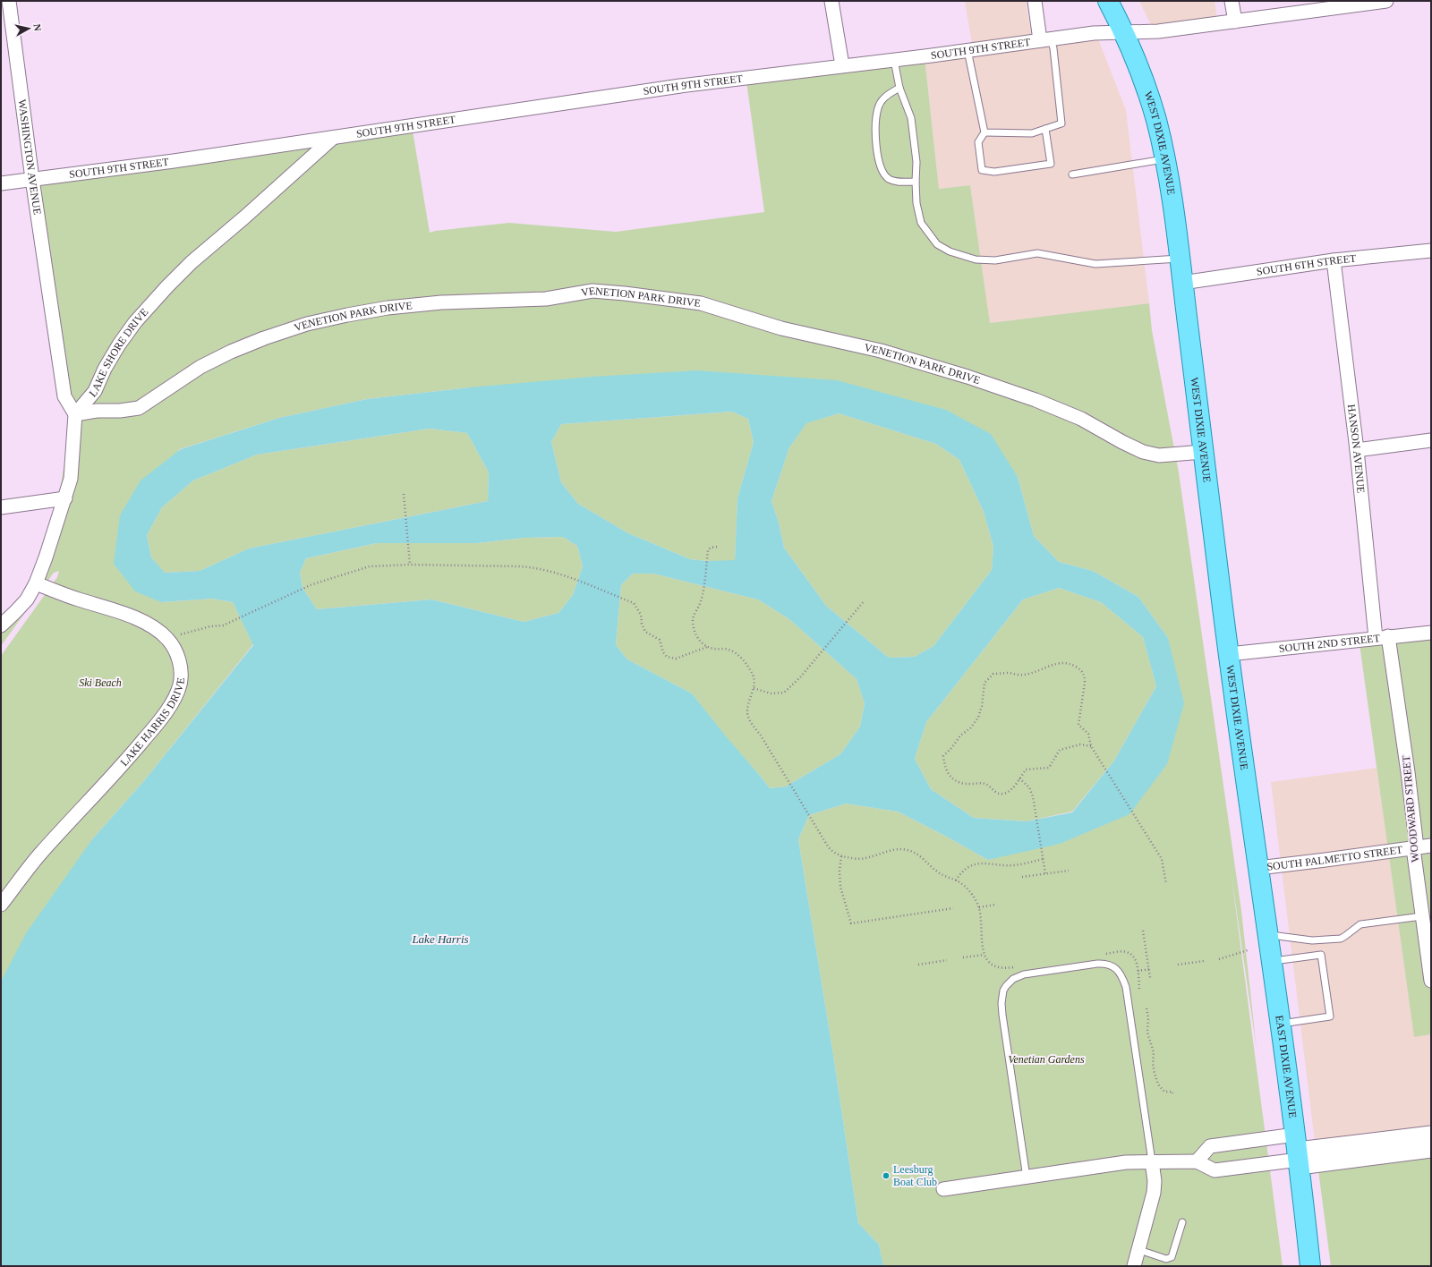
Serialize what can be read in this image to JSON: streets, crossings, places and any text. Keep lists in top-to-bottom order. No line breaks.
{"streets":{"main road":["WEST DIXIE AVENUE","EAST DIXIE AVENUE"],"street":["SOUTH 9TH STREET","WASHINGTON AVENUE","SOUTH 6TH STREET","VENETION PARK DRIVE","LAKE SHORE DRIVE","HANSON AVENUE","SOUTH 2ND STREET","LAKE HARRIS DRIVE","WOODWARD STREET","SOUTH PALMETTO STREET"]},"crossings":[["SOUTH 9TH STREET","WEST DIXIE AVENUE"],["SOUTH 9TH STREET","WASHINGTON AVENUE"],["SOUTH 9TH STREET","LAKE SHORE DRIVE"],["WEST DIXIE AVENUE","SOUTH 6TH STREET"],["WEST DIXIE AVENUE","VENETION PARK DRIVE"],["WEST DIXIE AVENUE","SOUTH 2ND STREET"],["WEST DIXIE AVENUE","SOUTH PALMETTO STREET"],["WEST DIXIE AVENUE","EAST DIXIE AVENUE"],["WASHINGTON AVENUE","VENETION PARK DRIVE"],["WASHINGTON AVENUE","LAKE SHORE DRIVE"],["SOUTH 6TH STREET","HANSON AVENUE"],["VENETION PARK DRIVE","LAKE SHORE DRIVE"],["HANSON AVENUE","SOUTH 2ND STREET"],["HANSON AVENUE","WOODWARD STREET"],["SOUTH 2ND STREET","WOODWARD STREET"],["WOODWARD STREET","SOUTH PALMETTO STREET"],["SOUTH PALMETTO STREET","EAST DIXIE AVENUE"]],"water":["Lake Harris"],"parks":["Ski Beach","Venetian Gardens"],"places":["Leesburg Boat Club"],"north":"right"}
